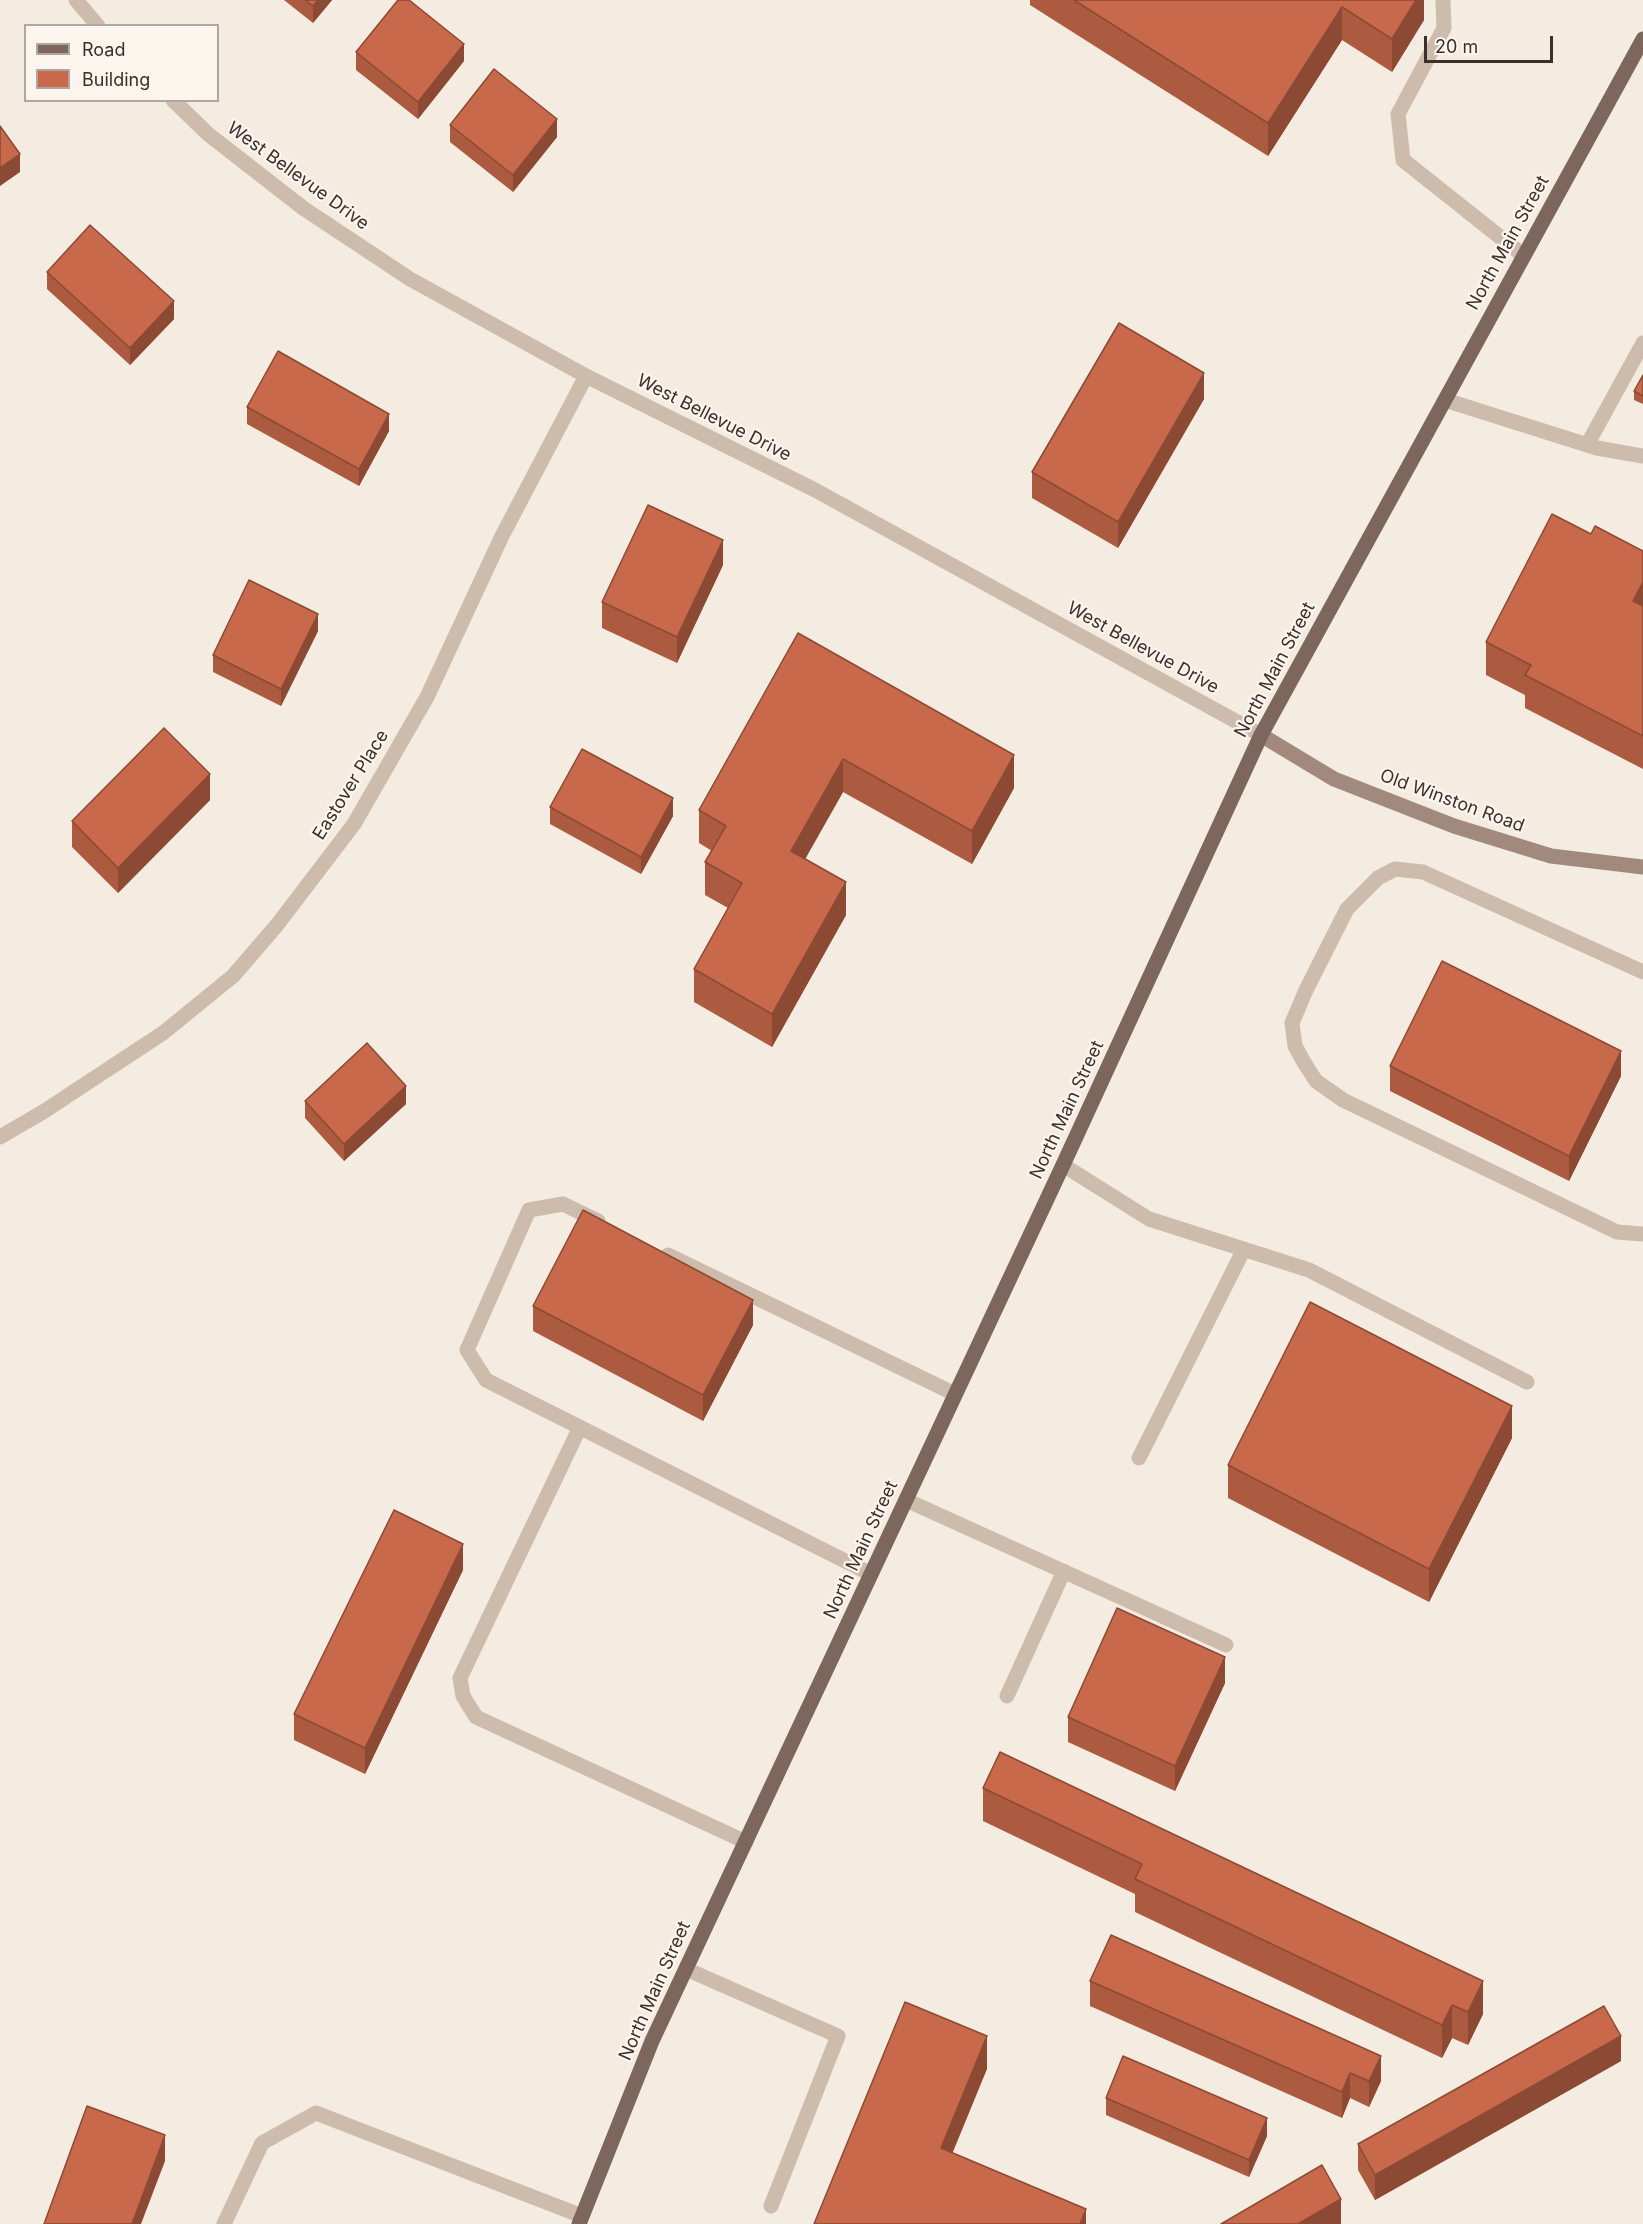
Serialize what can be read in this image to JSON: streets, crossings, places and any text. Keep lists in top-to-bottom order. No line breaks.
{"streets":{"main road":["North Main Street"],"street":["West Bellevue Drive","Eastover Place","Old Winston Road"]},"crossings":[["West Bellevue Drive","North Main Street"],["West Bellevue Drive","Eastover Place"],["West Bellevue Drive","Old Winston Road"],["North Main Street","Old Winston Road"]],"legend":["Road","Building"],"scale_bar":"20 m"}
